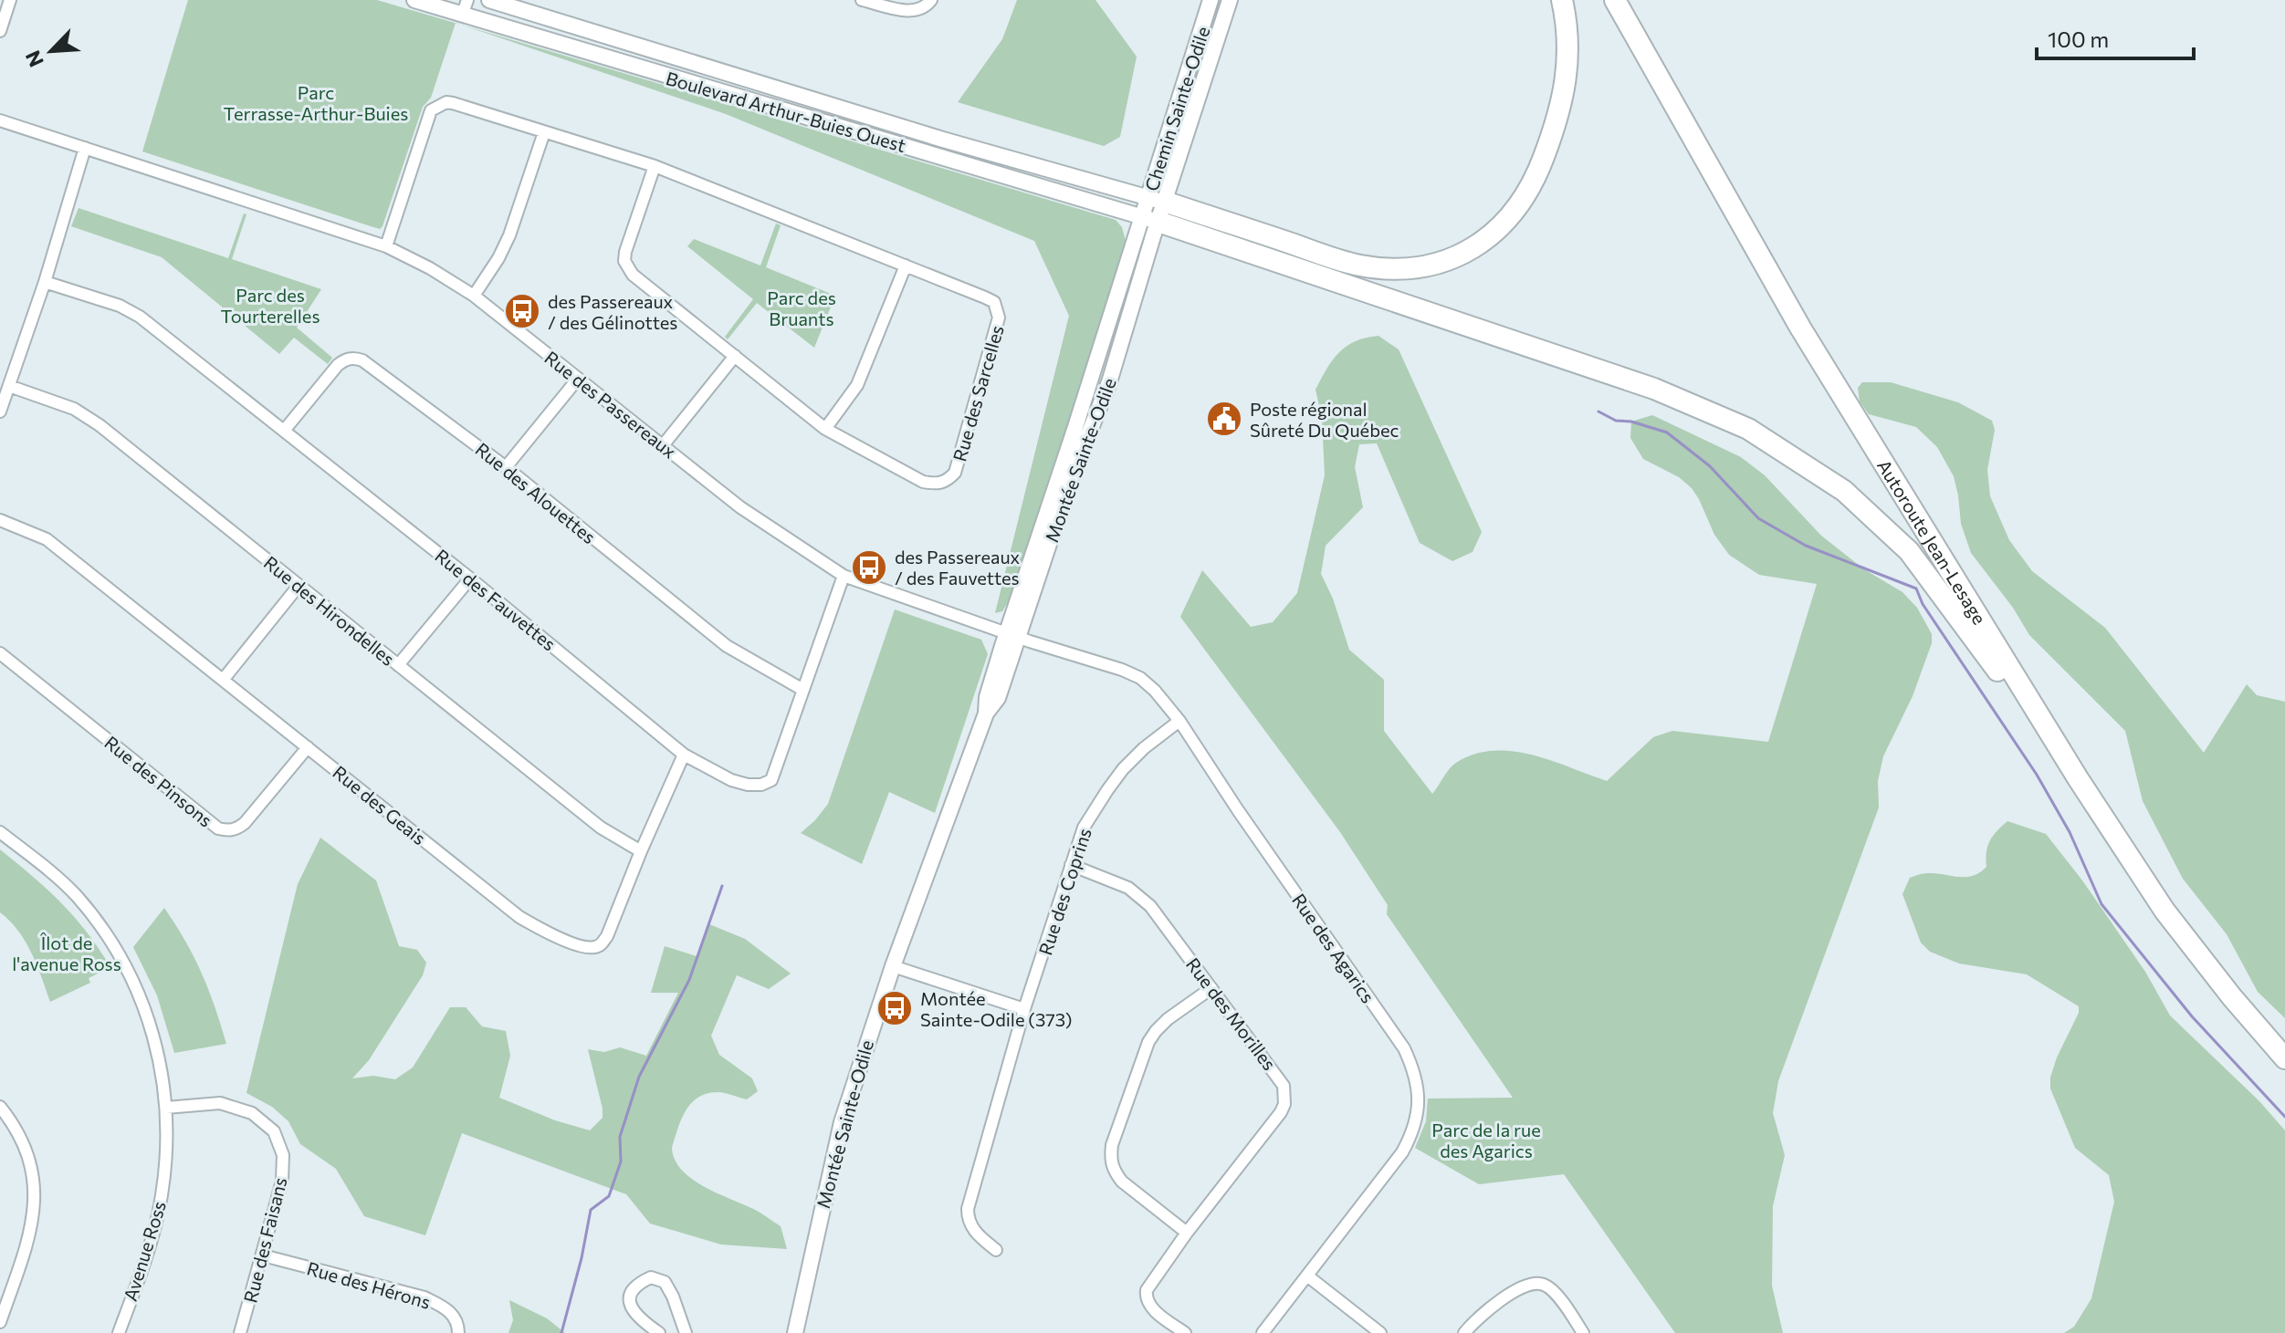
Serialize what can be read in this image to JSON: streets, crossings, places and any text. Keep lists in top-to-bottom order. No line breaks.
{"streets":{"highway":["Autoroute Jean-Lesage"],"main road":["Chemin Sainte-Odile","Boulevard Arthur-Buies Ouest","Montée Sainte-Odile"],"street":["Rue des Sarcelles","Rue des Passereaux","Rue des Alouettes","Rue des Fauvettes","Rue des Hirondelles","Rue des Pinsons","Rue des Geais","Rue des Coprins","Rue des Agarics","Rue des Morilles","Rue des Faisans","Avenue Ross","Rue des Hérons"]},"crossings":[["Chemin Sainte-Odile","Boulevard Arthur-Buies Ouest"],["Chemin Sainte-Odile","Montée Sainte-Odile"],["Boulevard Arthur-Buies Ouest","Montée Sainte-Odile"],["Rue des Sarcelles","Rue des Passereaux"],["Rue des Passereaux","Montée Sainte-Odile"],["Rue des Passereaux","Rue des Fauvettes"],["Rue des Passereaux","Rue des Agarics"],["Montée Sainte-Odile","Rue des Agarics"],["Rue des Alouettes","Rue des Fauvettes"],["Rue des Fauvettes","Rue des Geais"],["Rue des Hirondelles","Rue des Geais"],["Rue des Pinsons","Rue des Geais"],["Rue des Coprins","Rue des Agarics"],["Rue des Coprins","Rue des Morilles"],["Rue des Faisans","Avenue Ross"],["Rue des Faisans","Rue des Hérons"]],"parks":["Parc Terrasse-Arthur-Buies","Parc des Tourterelles","Parc des Bruants","Îlot de l'avenue Ross","Parc de la rue des Agarics"],"places":{"bus stop":["des Passereaux / des Gélinottes","des Passereaux / des Fauvettes","Montée Sainte-Odile (373)"],"public building":["Poste régional Sûreté Du Québec"]},"scale_bar":"100 m","north":"bottom left"}
